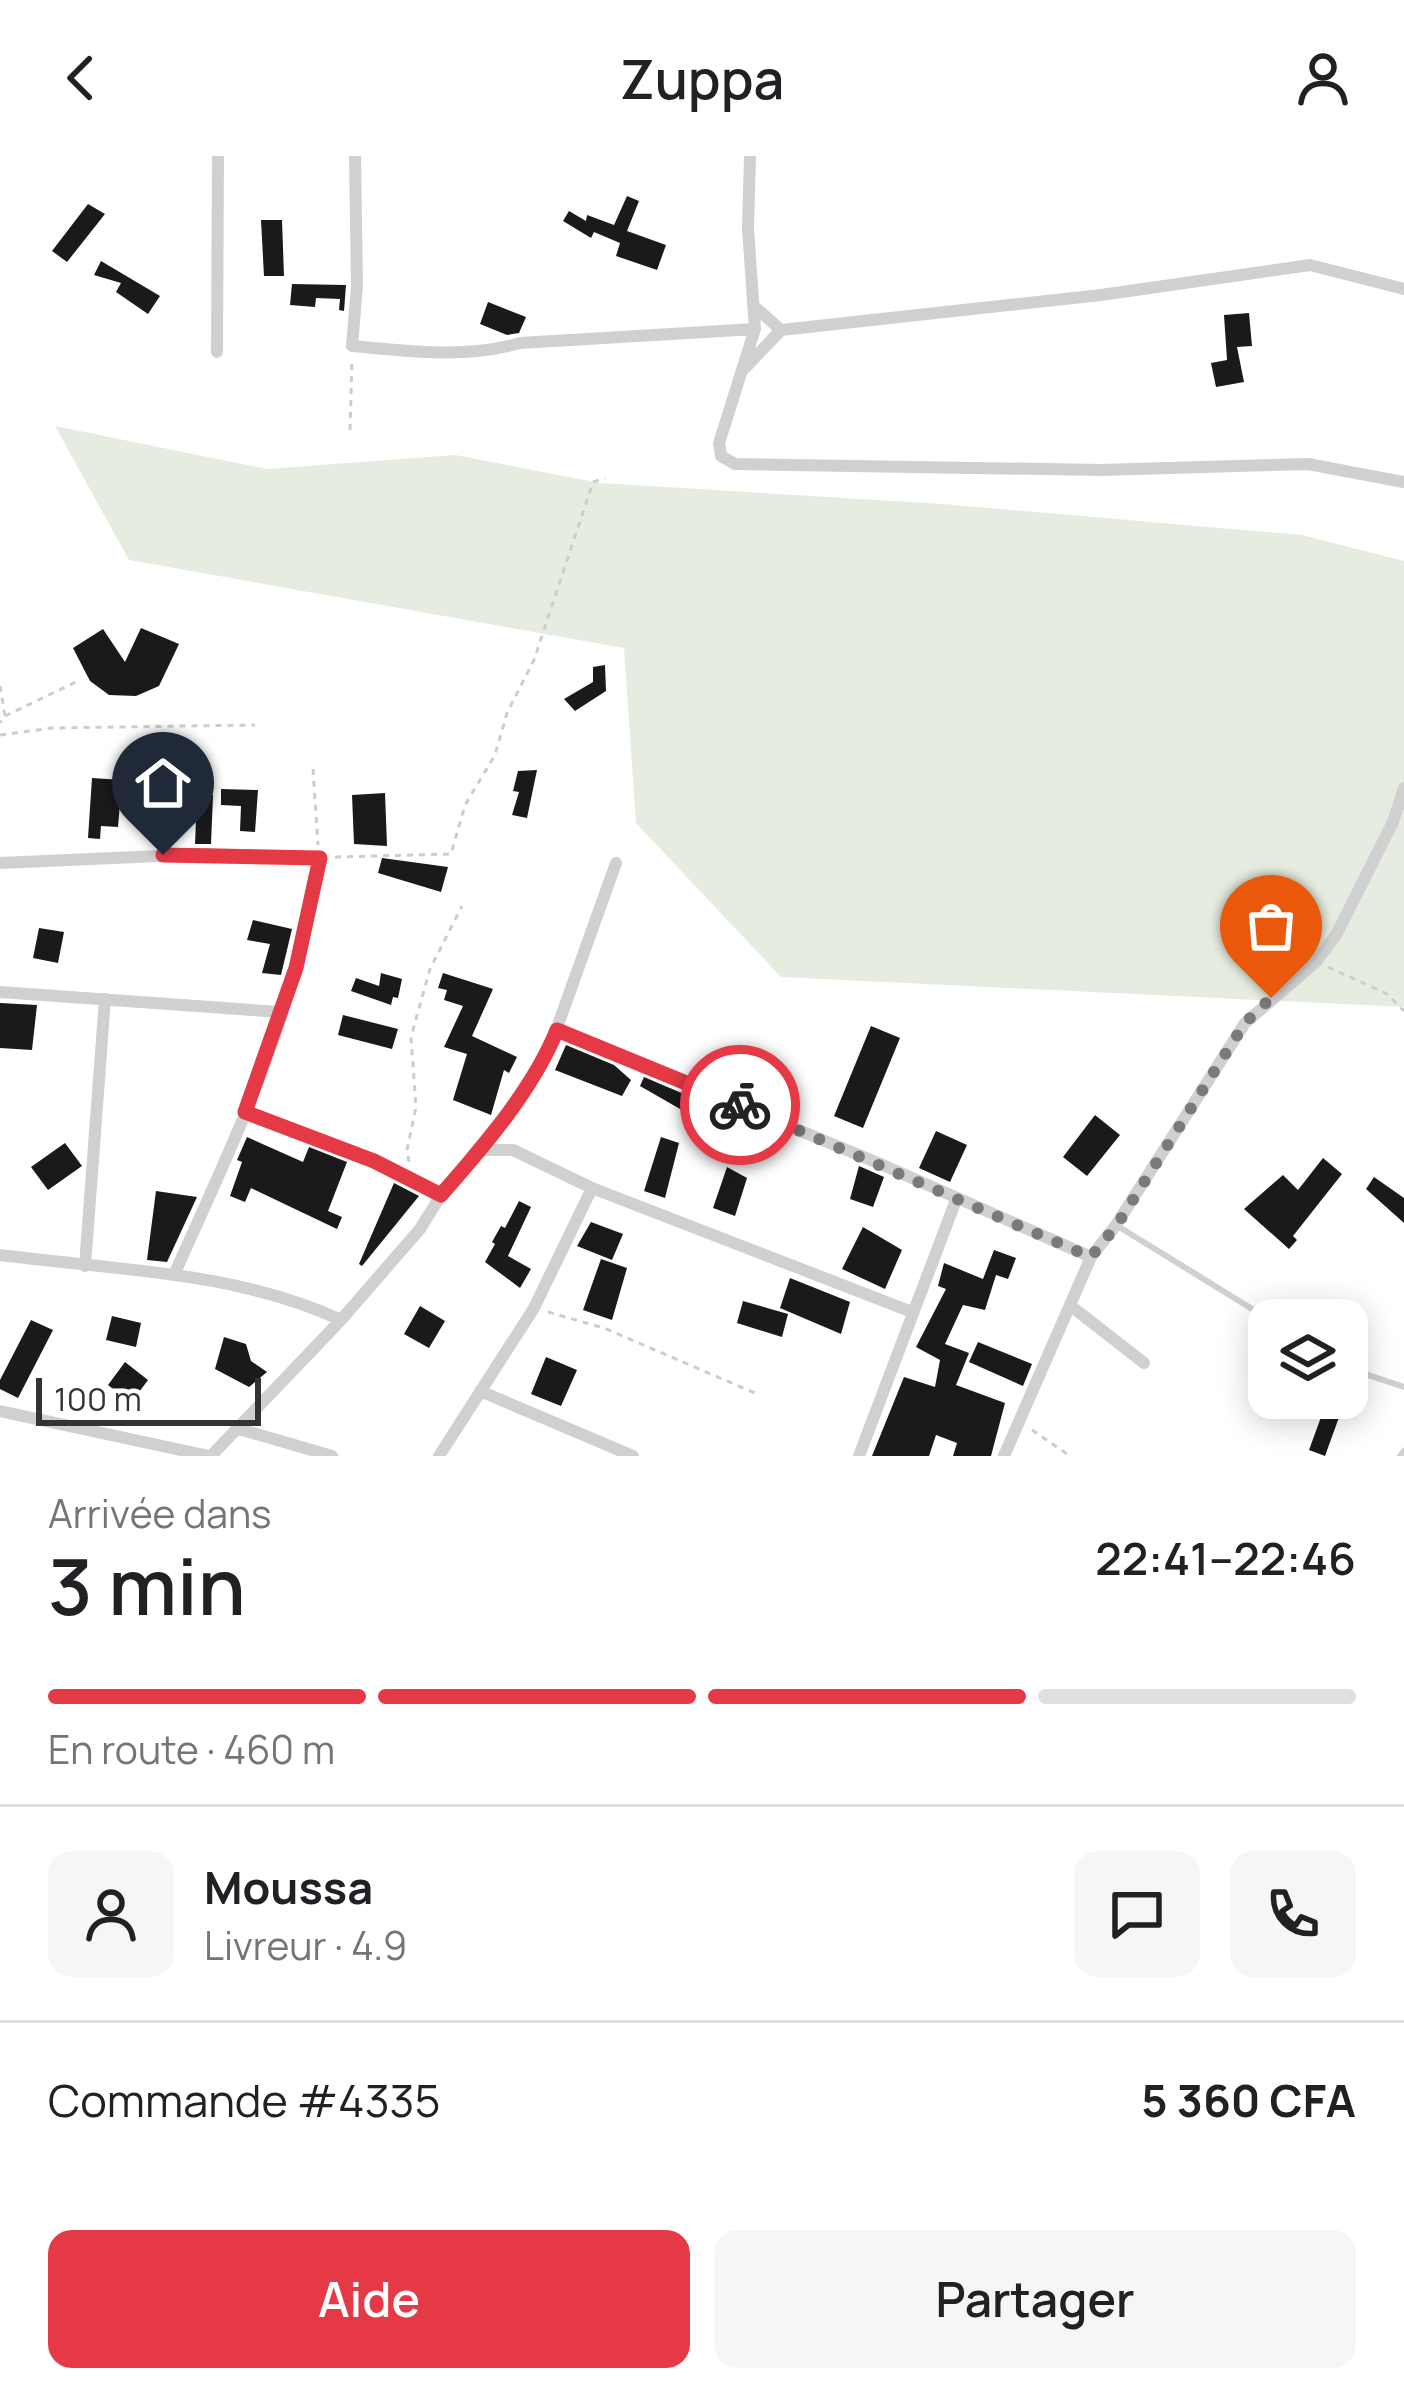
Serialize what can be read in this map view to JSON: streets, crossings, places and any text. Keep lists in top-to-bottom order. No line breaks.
{"scale_bar":"100 m","page":{"header":"Zuppa","scale":"100 m","heading":["3 min","Arrivée dans","22:41–22:46"],"panel":["Moussa","Livreur · 4.9","Commande #4335","5 360 CFA"],"bar":"En route · 460 m","buttons":["Aide","Partager"]}}
